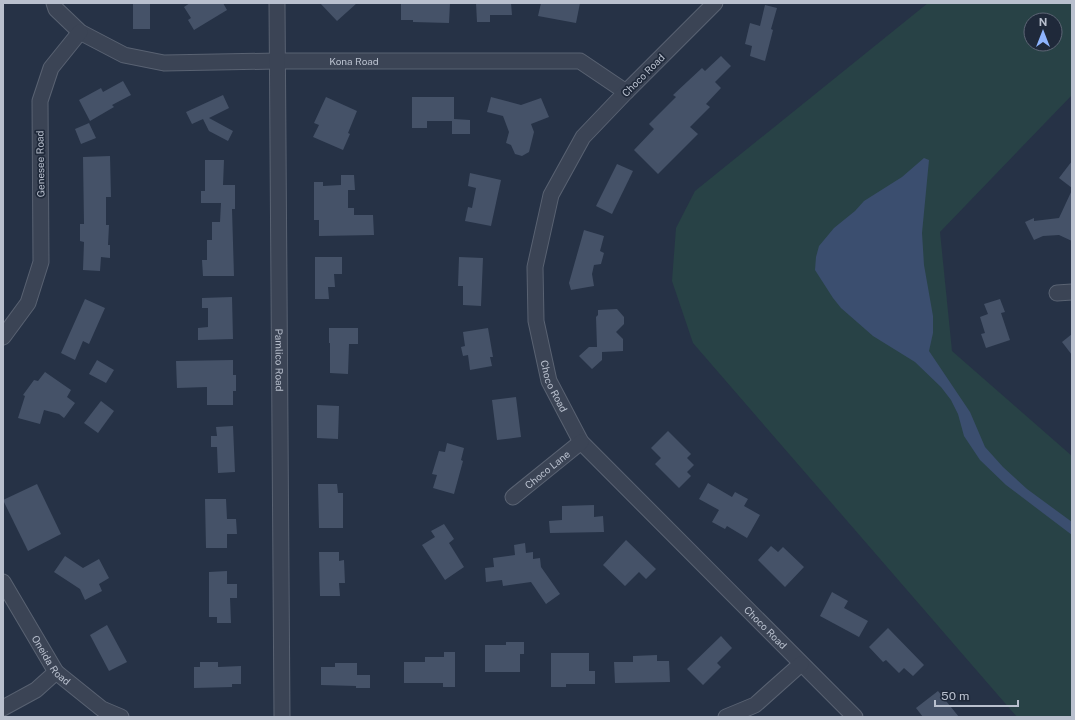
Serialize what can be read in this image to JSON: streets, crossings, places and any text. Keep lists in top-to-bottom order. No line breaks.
{"streets":{"street":["Kona Road","Choco Road","Genesee Road","Pamlico Road","Choco Lane","Oneida Road"]},"crossings":[["Kona Road","Choco Road"],["Kona Road","Genesee Road"],["Kona Road","Pamlico Road"],["Choco Road","Choco Lane"]],"scale_bar":"50 m","north":"top"}
